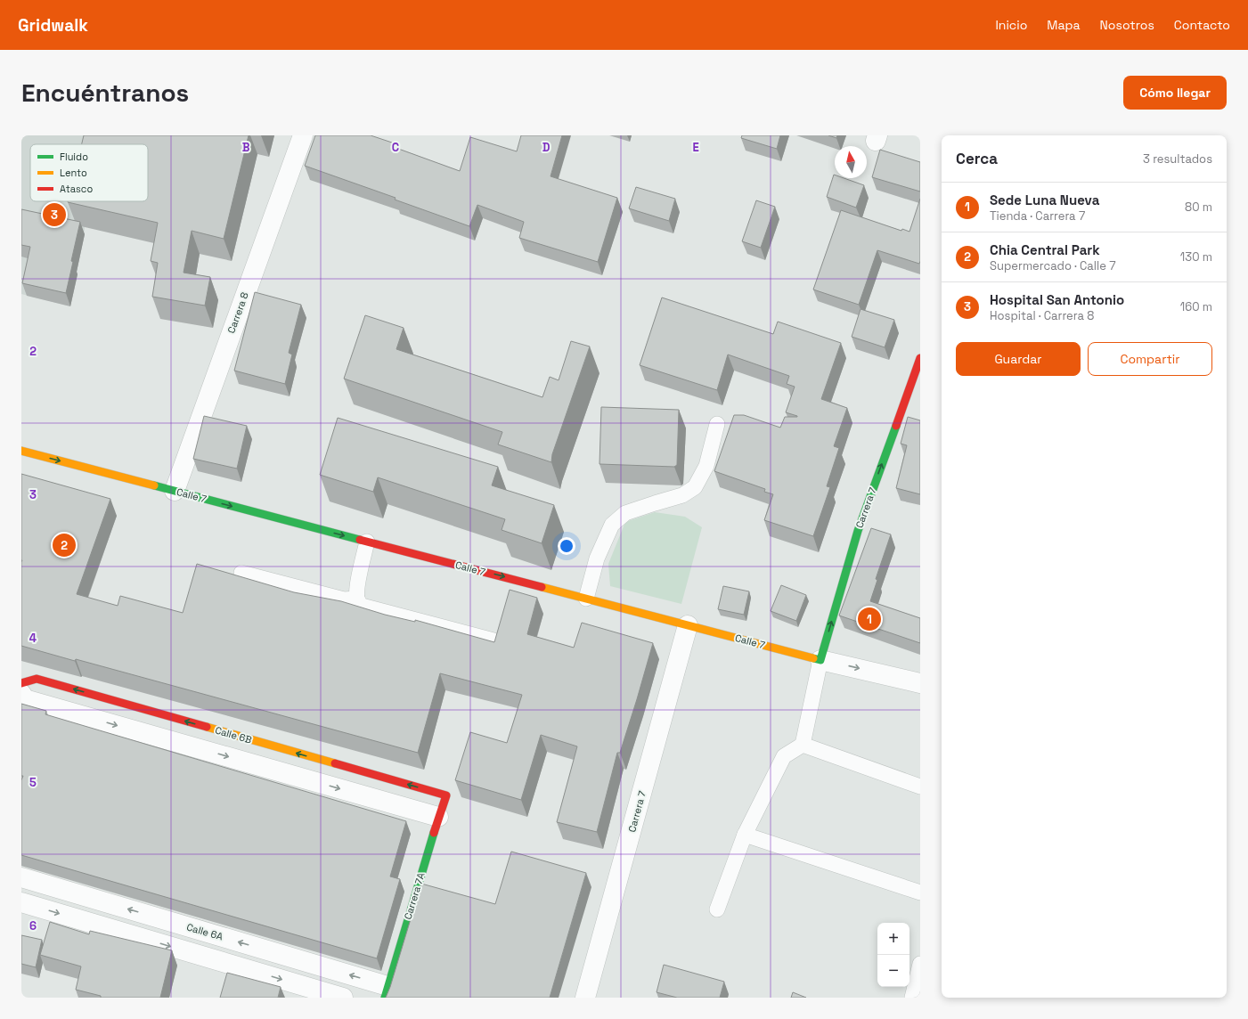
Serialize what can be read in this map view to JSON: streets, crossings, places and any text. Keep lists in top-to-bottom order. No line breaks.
{"streets":{"street":["Carrera 8","Calle 7","Carrera 7","Calle 6B","Carrera 7A","Calle 6A"]},"crossings":[["Carrera 8","Calle 7"],["Calle 7","Carrera 7"],["Calle 6B","Carrera 7A"],["Carrera 7A","Calle 6A"]],"one_way":["Calle 7","Carrera 7"],"legend":["Fluido","Lento","Atasco"],"north":"top","page":{"header":"Gridwalk","nav":["Inicio","Mapa","Nosotros","Contacto"],"buttons":["Cómo llegar",["Guardar","Compartir"]],"title":"Encuéntranos","heading":["Cerca","3 resultados"],"list":[{"mark":"1","name":"Sede Luna Nueva","note":"Tienda · Carrera 7","value":"80 m"},{"mark":"2","name":"Chia Central Park","note":"Supermercado · Calle 7","value":"130 m"},{"mark":"3","name":"Hospital San Antonio","note":"Hospital · Carrera 8","value":"160 m"}],"pins":["3","2","1"],"map_buttons":["+","−"]},"grid":{"columns":["B","C","D","E"],"rows":["2","3","4","5","6"]}}
